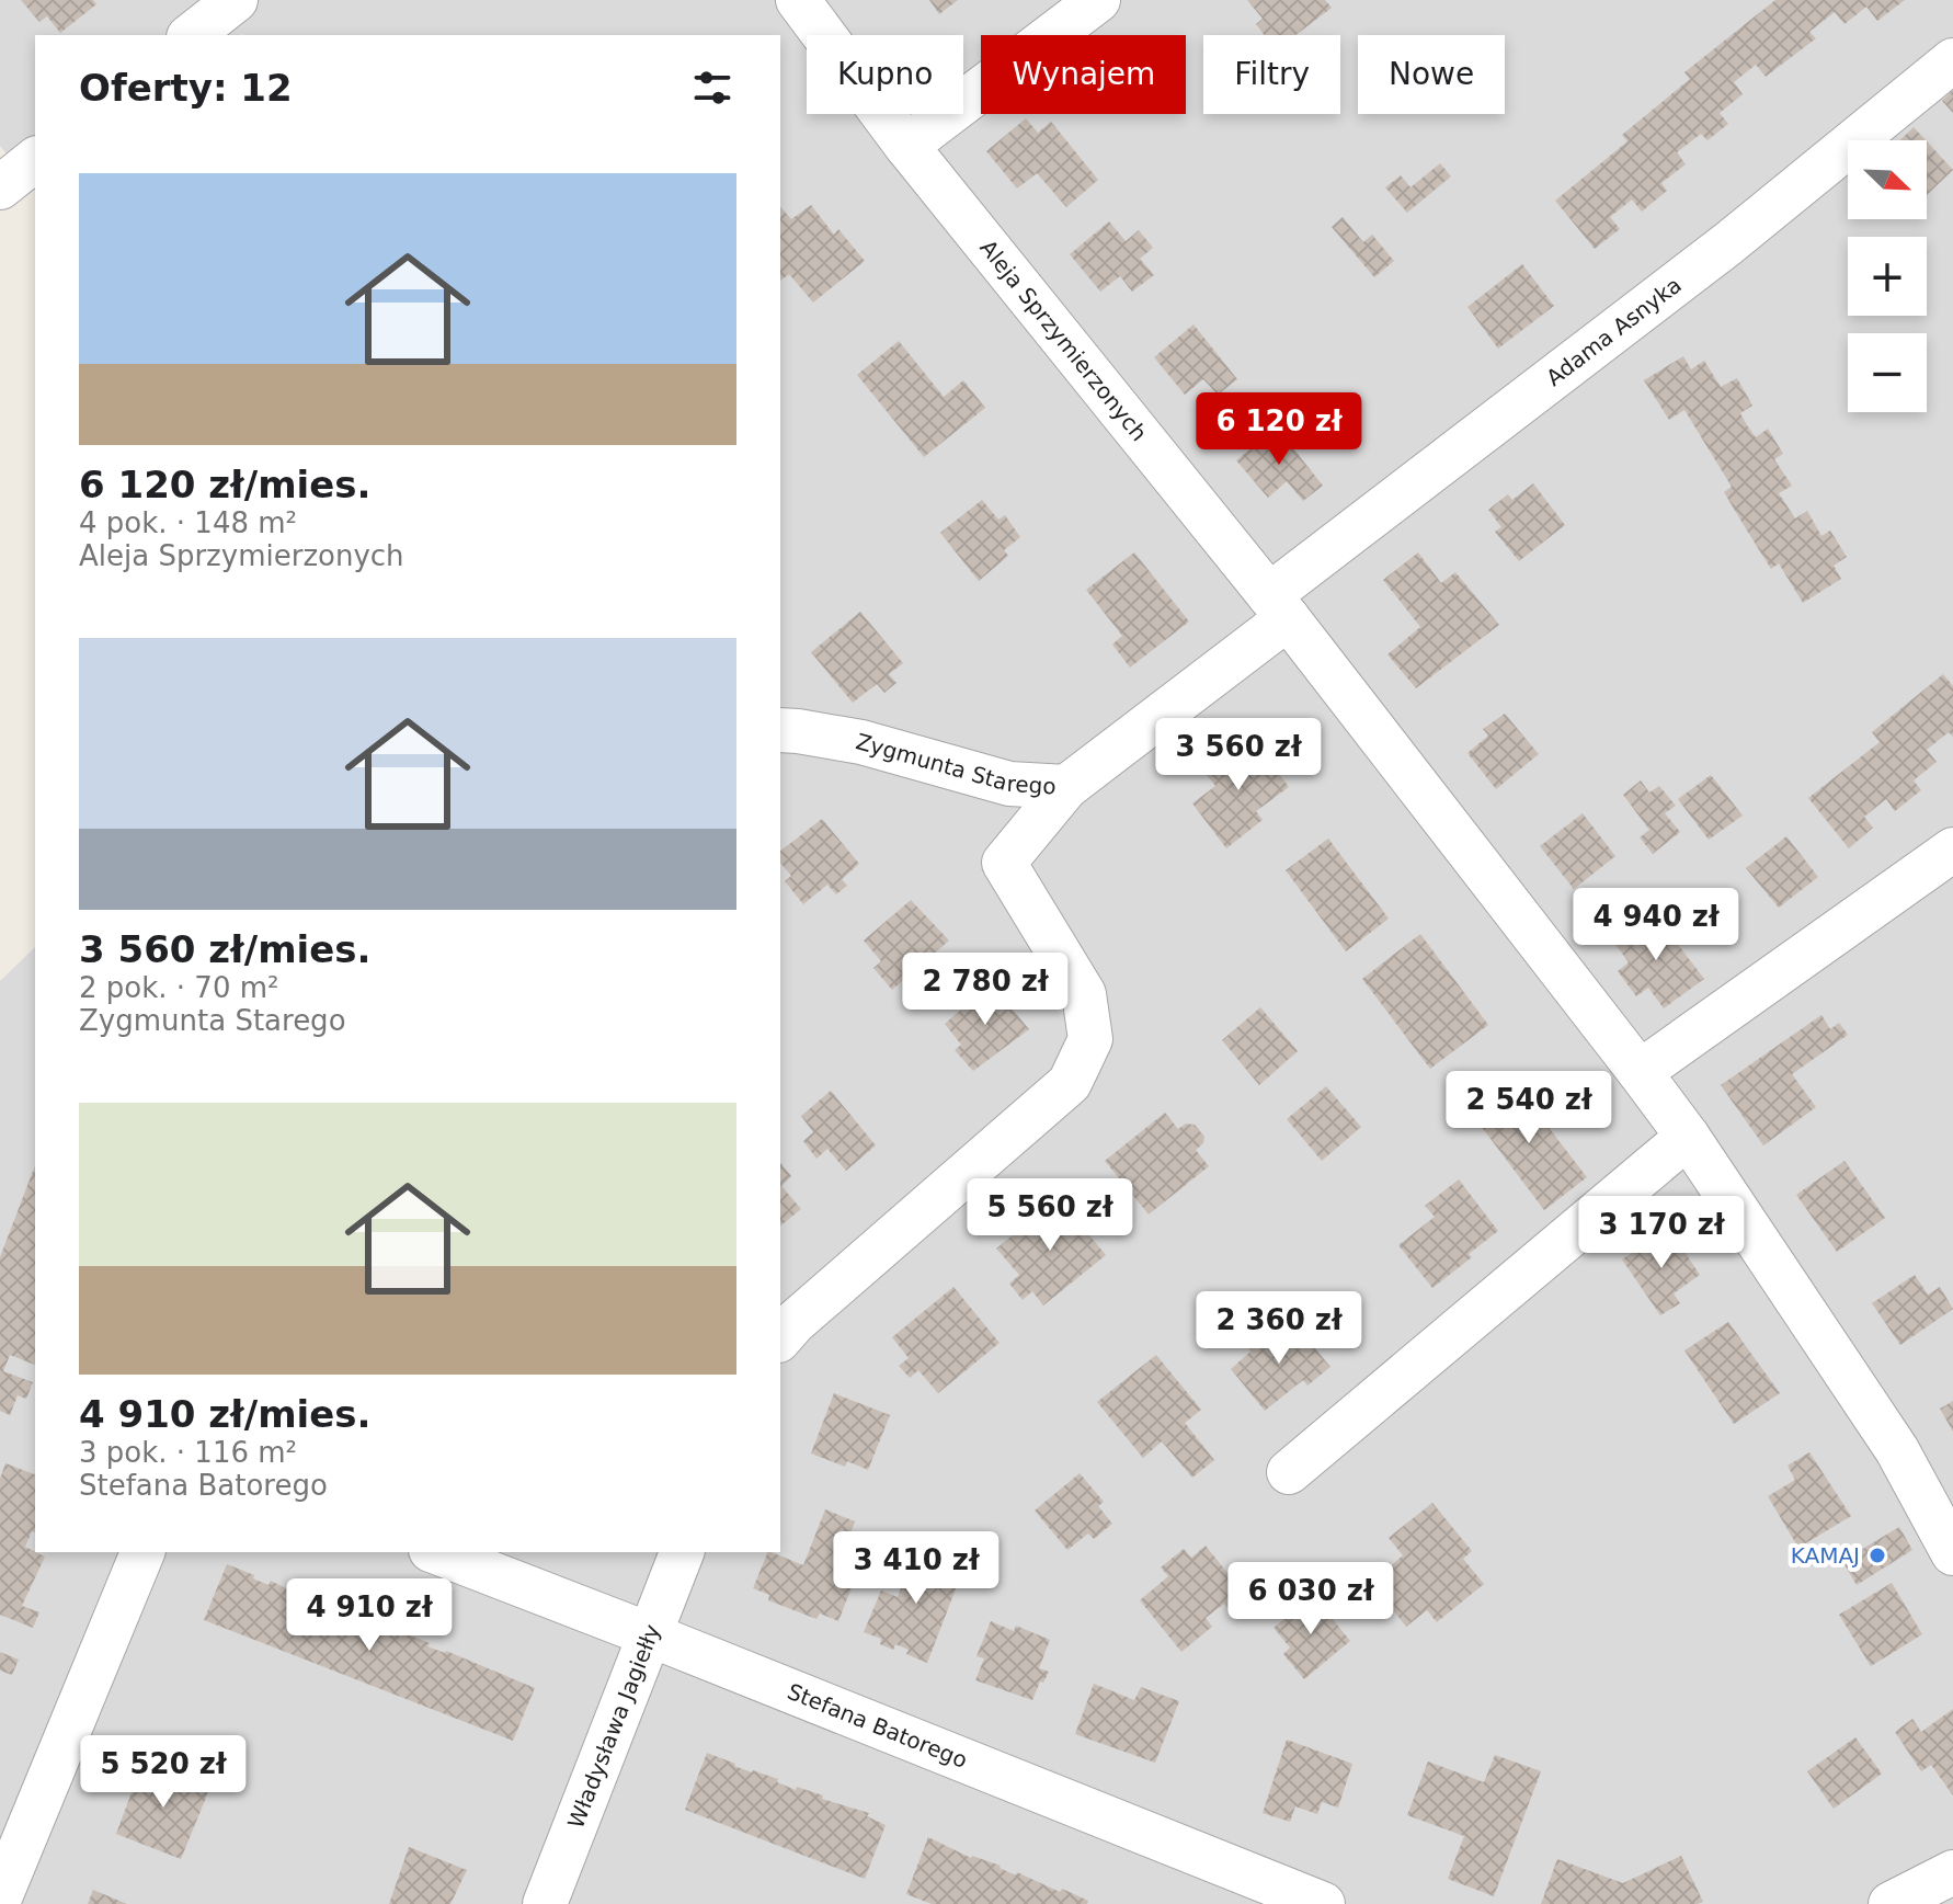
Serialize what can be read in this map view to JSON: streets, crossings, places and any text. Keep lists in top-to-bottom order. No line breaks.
{"streets":{"street":["Adama Asnyka","Aleja Sprzymierzonych","Zygmunta Starego","Stefana Batorego","Władysława Jagiełły"]},"crossings":[["Adama Asnyka","Aleja Sprzymierzonych"],["Adama Asnyka","Zygmunta Starego"],["Aleja Sprzymierzonych","Zygmunta Starego"],["Stefana Batorego","Władysława Jagiełły"]],"places":["KAMAJ"],"north":"bottom right","page":{"chip":["Kupno","Wynajem","Filtry","Nowe"],"heading":"Oferty: 12","map_buttons":["+","−"],"list":[{"name":"6 120 zł/mies.","note":"4 pok. · 148 m² · Aleja Sprzymierzonych"},{"name":"3 560 zł/mies.","note":"2 pok. · 70 m² · Zygmunta Starego"},{"name":"4 910 zł/mies.","note":"3 pok. · 116 m² · Stefana Batorego"}],"price":["6 120 zł","3 560 zł","4 940 zł","2 780 zł","2 540 zł","5 560 zł","3 170 zł","2 360 zł","3 410 zł","6 030 zł","4 910 zł","5 520 zł"]}}
